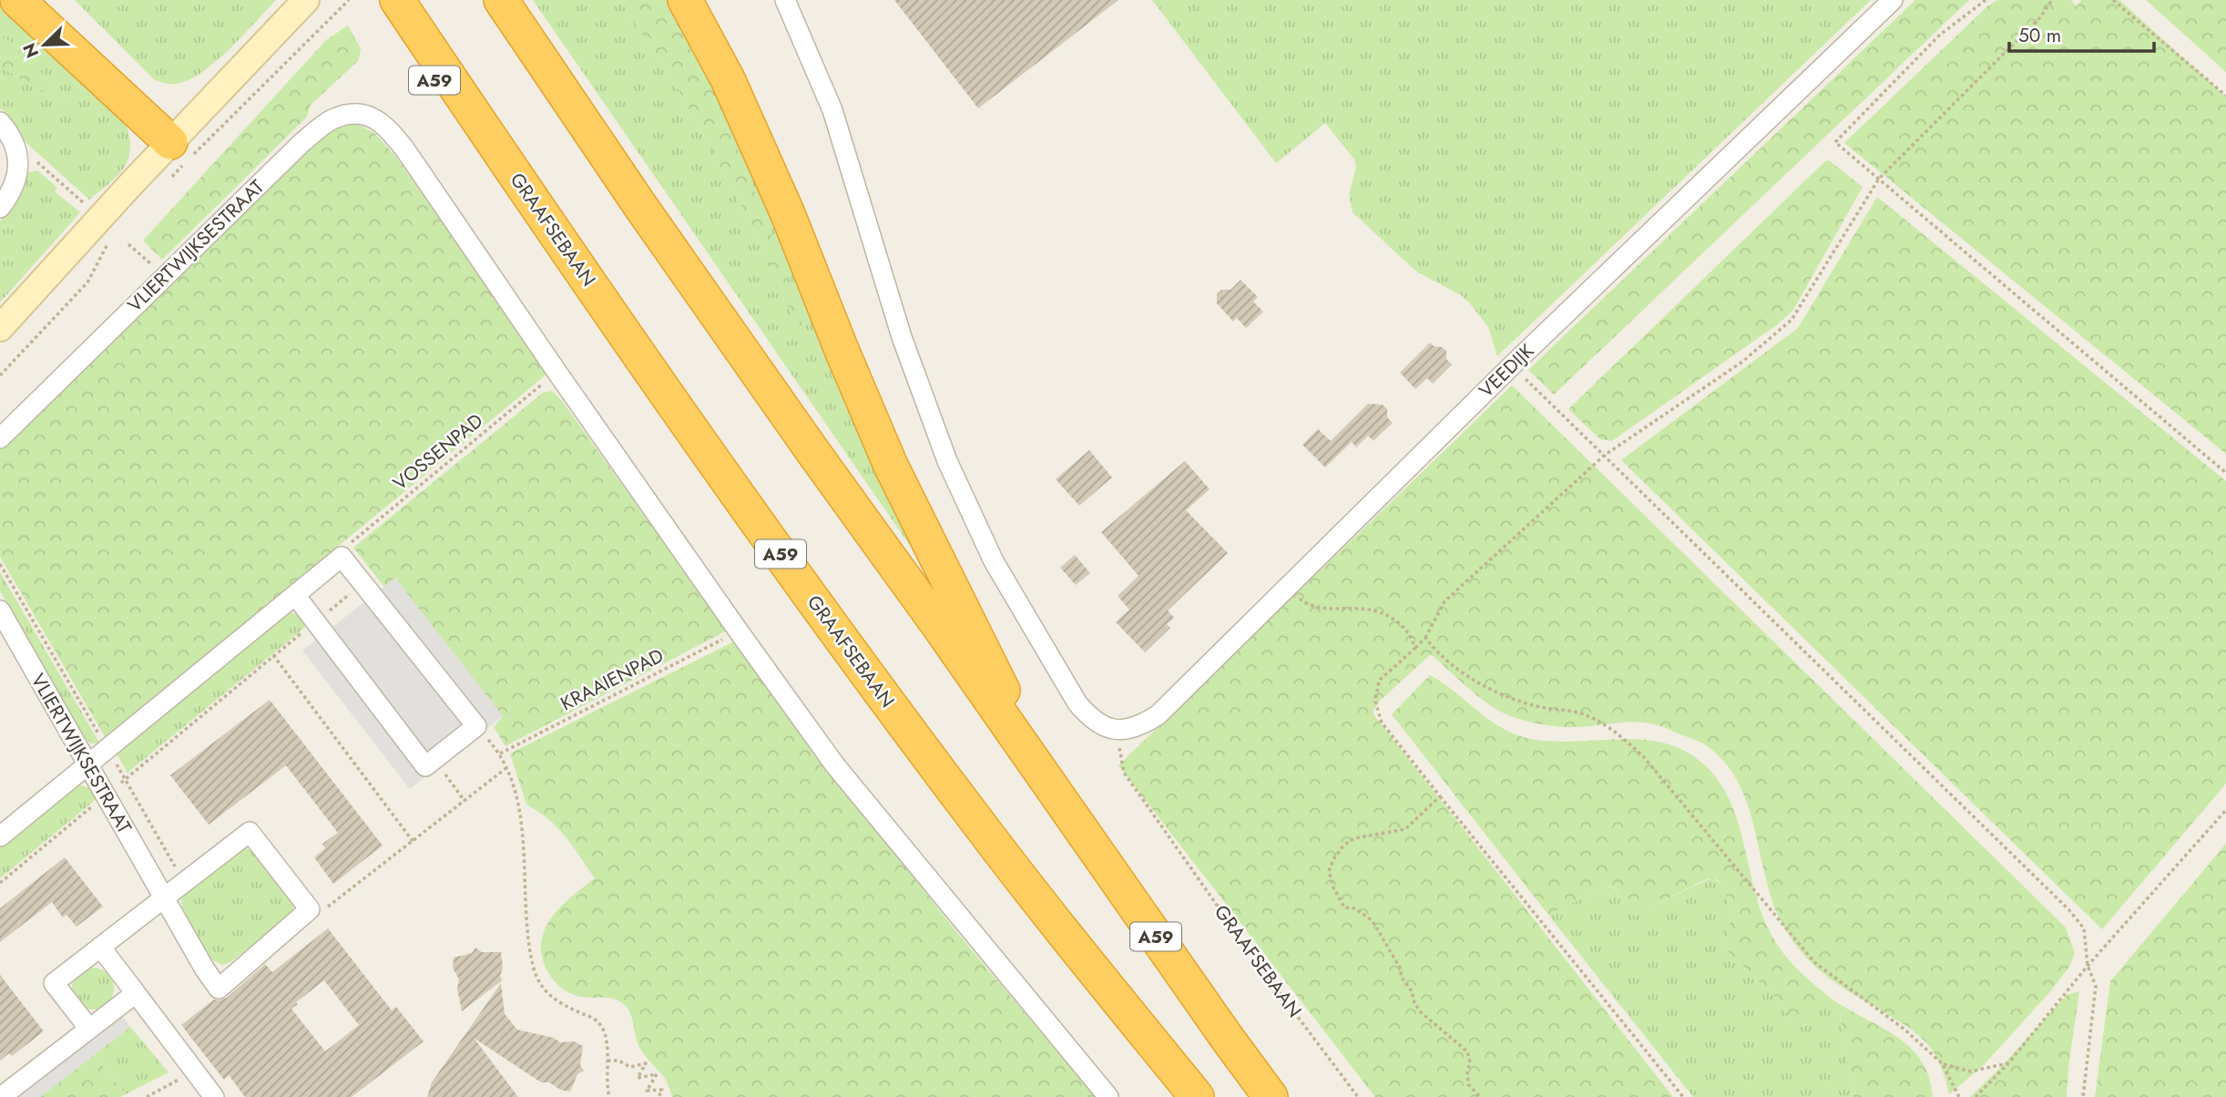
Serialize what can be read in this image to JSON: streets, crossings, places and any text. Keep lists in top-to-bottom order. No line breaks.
{"streets":{"highway":["A59","GRAAFSEBAAN"],"street":["VLIERTWIJKSESTRAAT","VEEDIJK"],"path":["VOSSENPAD","KRAAIENPAD"]},"crossings":[["A59","GRAAFSEBAAN"],["GRAAFSEBAAN","VEEDIJK"],["VLIERTWIJKSESTRAAT","VOSSENPAD"]],"scale_bar":"50 m","north":"bottom left"}
